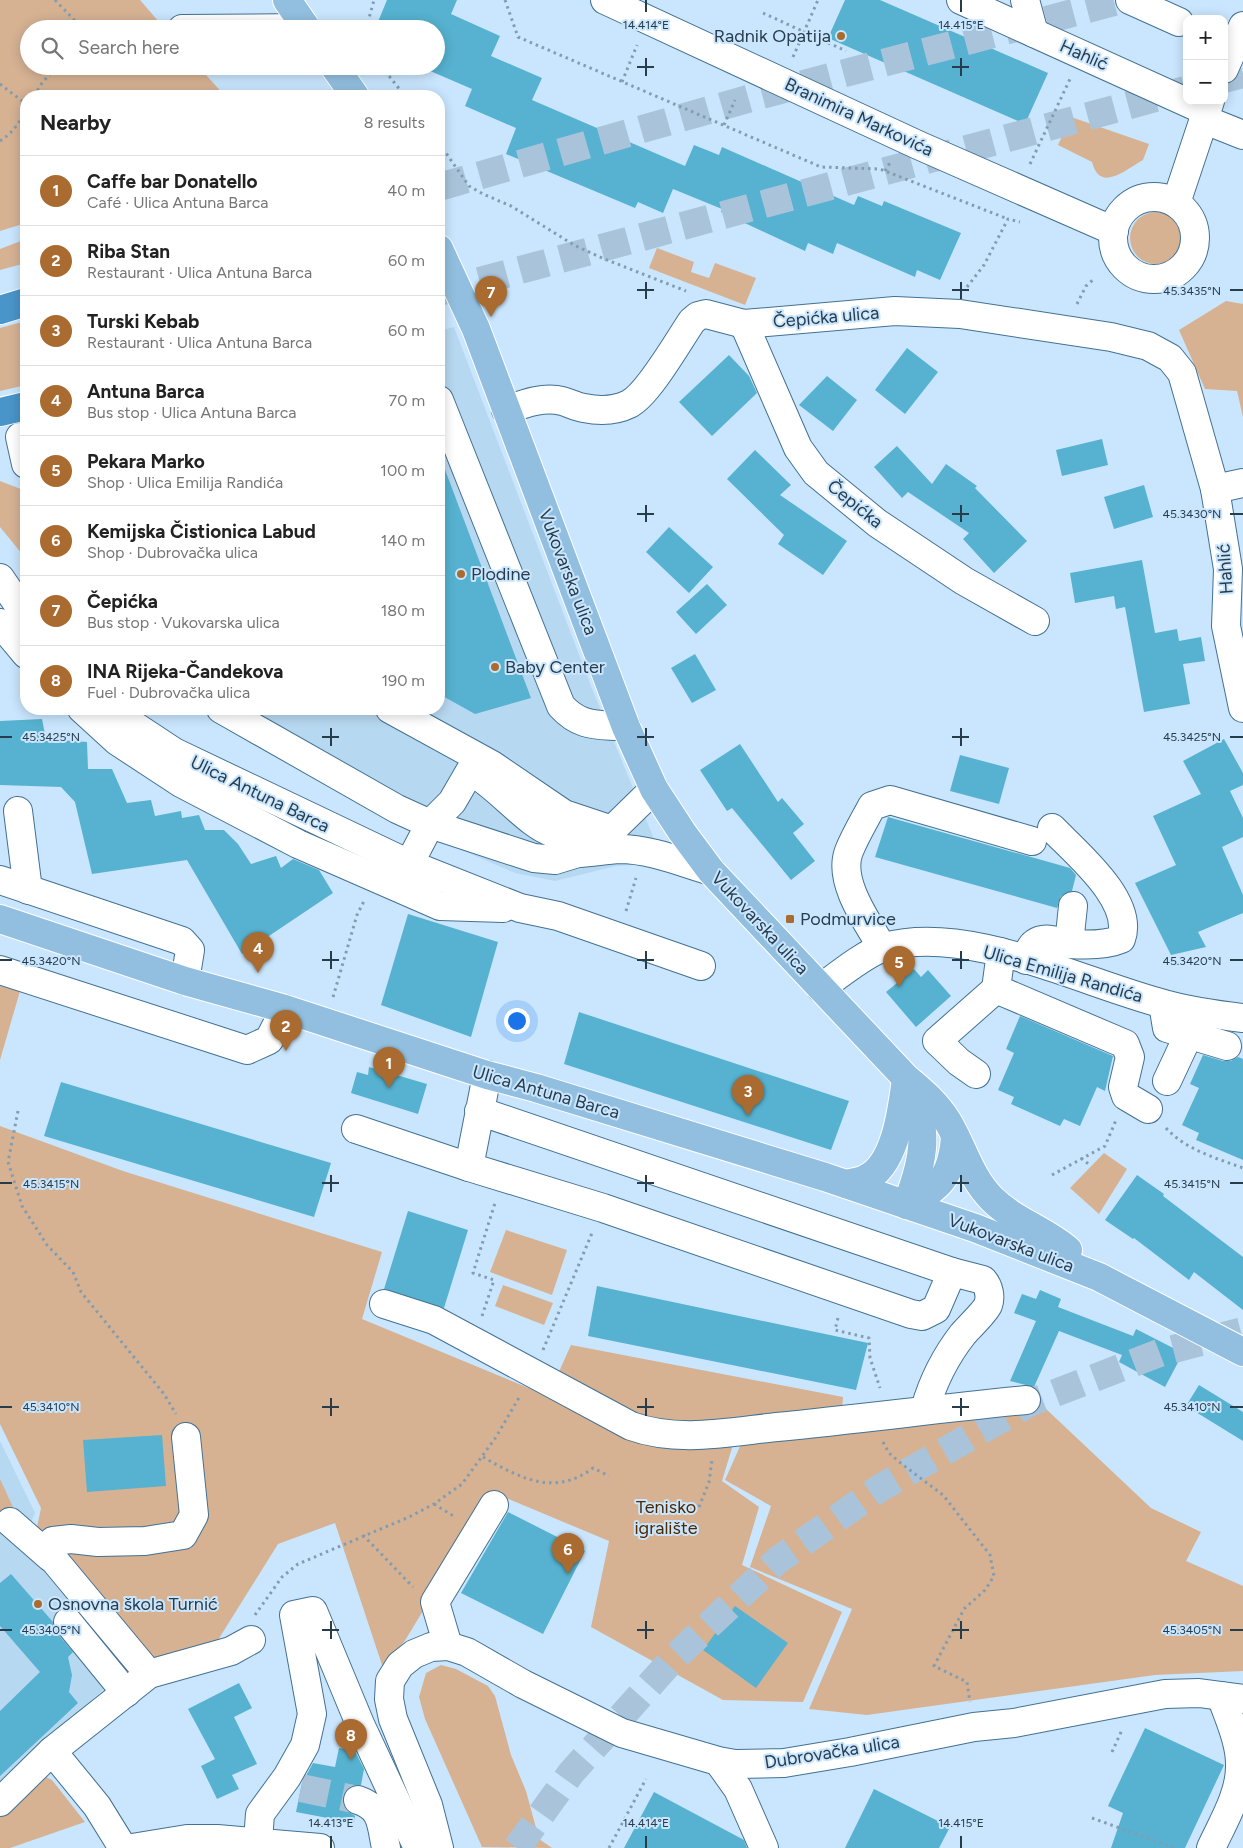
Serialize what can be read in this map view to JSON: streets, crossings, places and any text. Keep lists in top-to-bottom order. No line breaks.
{"streets":{"main road":["Vukovarska ulica","Ulica Antuna Barca"],"street":["Hahlić","Branimira Markovića","Čepićka ulica","Čepićka","Ulica Emilija Randića","Dubrovačka ulica"]},"crossings":[["Hahlić","Čepićka ulica"],["Čepićka ulica","Čepićka"],["Čepićka ulica","Vukovarska ulica"],["Vukovarska ulica","Ulica Antuna Barca"],["Vukovarska ulica","Ulica Emilija Randića"]],"parks":["Tenisko igralište"],"places":{"other":["Radnik Opatija","Plodine","Baby Center","Osnovna škola Turnić"],"transit":["Podmurvice"]},"page":{"map_buttons":["+","−"],"search":"Search here","heading":["Nearby","8 results"],"list":[{"mark":"1","name":"Caffe bar Donatello","note":"Café · Ulica Antuna Barca","value":"40 m"},{"mark":"2","name":"Riba Stan","note":"Restaurant · Ulica Antuna Barca","value":"60 m"},{"mark":"3","name":"Turski Kebab","note":"Restaurant · Ulica Antuna Barca","value":"60 m"},{"mark":"4","name":"Antuna Barca","note":"Bus stop · Ulica Antuna Barca","value":"70 m"},{"mark":"5","name":"Pekara Marko","note":"Shop · Ulica Emilija Randića","value":"100 m"},{"mark":"6","name":"Kemijska Čistionica Labud","note":"Shop · Dubrovačka ulica","value":"140 m"},{"mark":"7","name":"Čepićka","note":"Bus stop · Vukovarska ulica","value":"180 m"},{"mark":"8","name":"INA Rijeka-Čandekova","note":"Fuel · Dubrovačka ulica","value":"190 m"}],"pins":["7","4","5","2","1","3","6","8"]},"coordinates":["14.414°E","14.415°E","45.3435°N","45.3430°N","45.3425°N","45.3420°N","45.3415°N","45.3410°N","45.3405°N","14.413°E"]}
